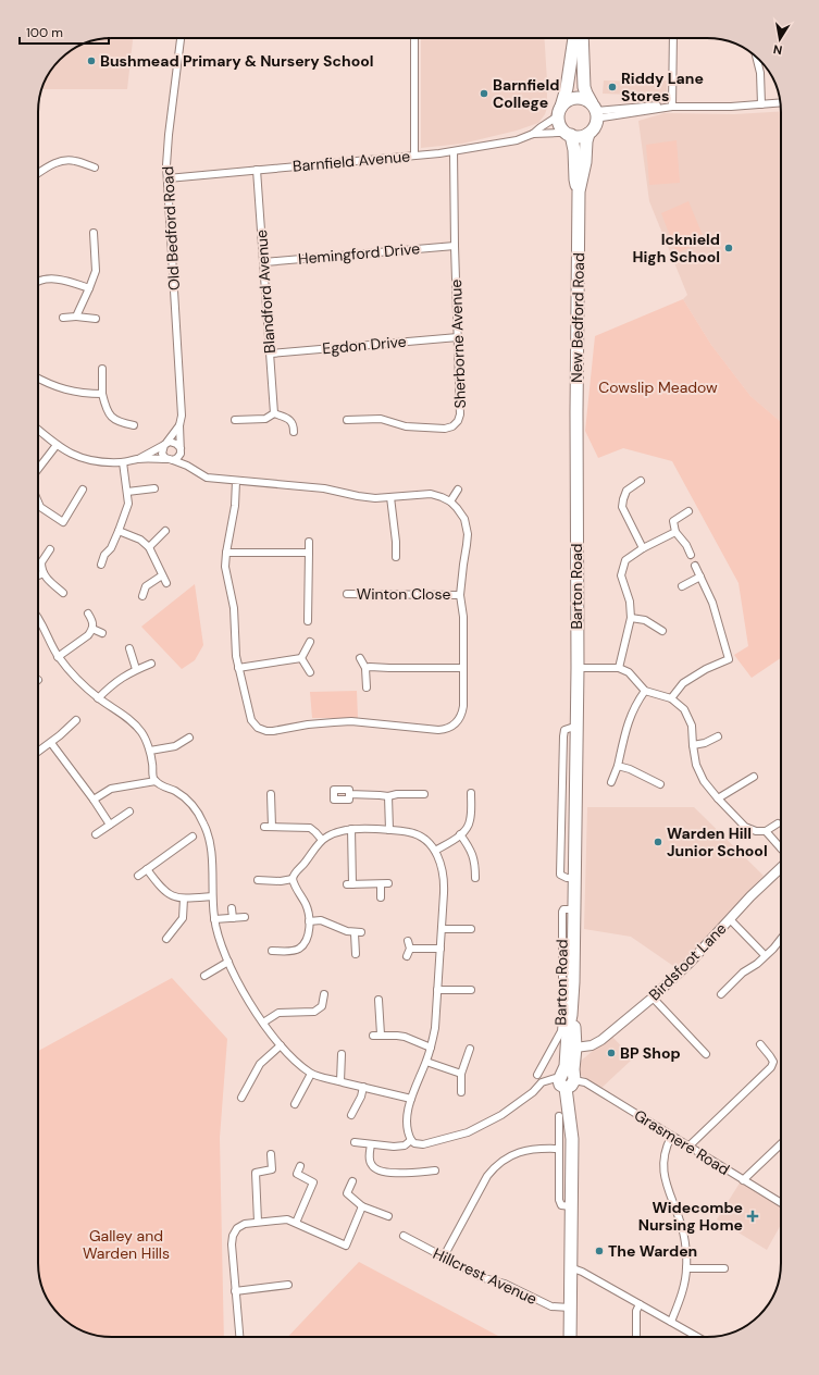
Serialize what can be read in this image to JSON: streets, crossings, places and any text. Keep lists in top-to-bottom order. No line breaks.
{"streets":{"highway":["New Bedford Road","Barton Road"],"street":["Barnfield Avenue","Old Bedford Road","Hemingford Drive","Blandford Avenue","Sherborne Avenue","Egdon Drive","Winton Close","Birdsfoot Lane","Grasmere Road","Hillcrest Avenue"]},"crossings":[["Barnfield Avenue","Old Bedford Road"],["Barnfield Avenue","Blandford Avenue"],["Barnfield Avenue","New Bedford Road"],["Barnfield Avenue","Sherborne Avenue"],["Hemingford Drive","Blandford Avenue"],["Hemingford Drive","Sherborne Avenue"],["Blandford Avenue","Egdon Drive"],["New Bedford Road","Barton Road"],["Sherborne Avenue","Egdon Drive"],["Barton Road","Birdsfoot Lane"],["Barton Road","Grasmere Road"]],"parks":["Cowslip Meadow","Galley and Warden Hills"],"places":{"other":["Bushmead Primary & Nursery School","Riddy Lane Stores","Barnfield College","Icknield High School","Warden Hill Junior School","BP Shop","The Warden"],"health":["Widecombe Nursing Home"]},"scale_bar":"100 m","north":"bottom"}
